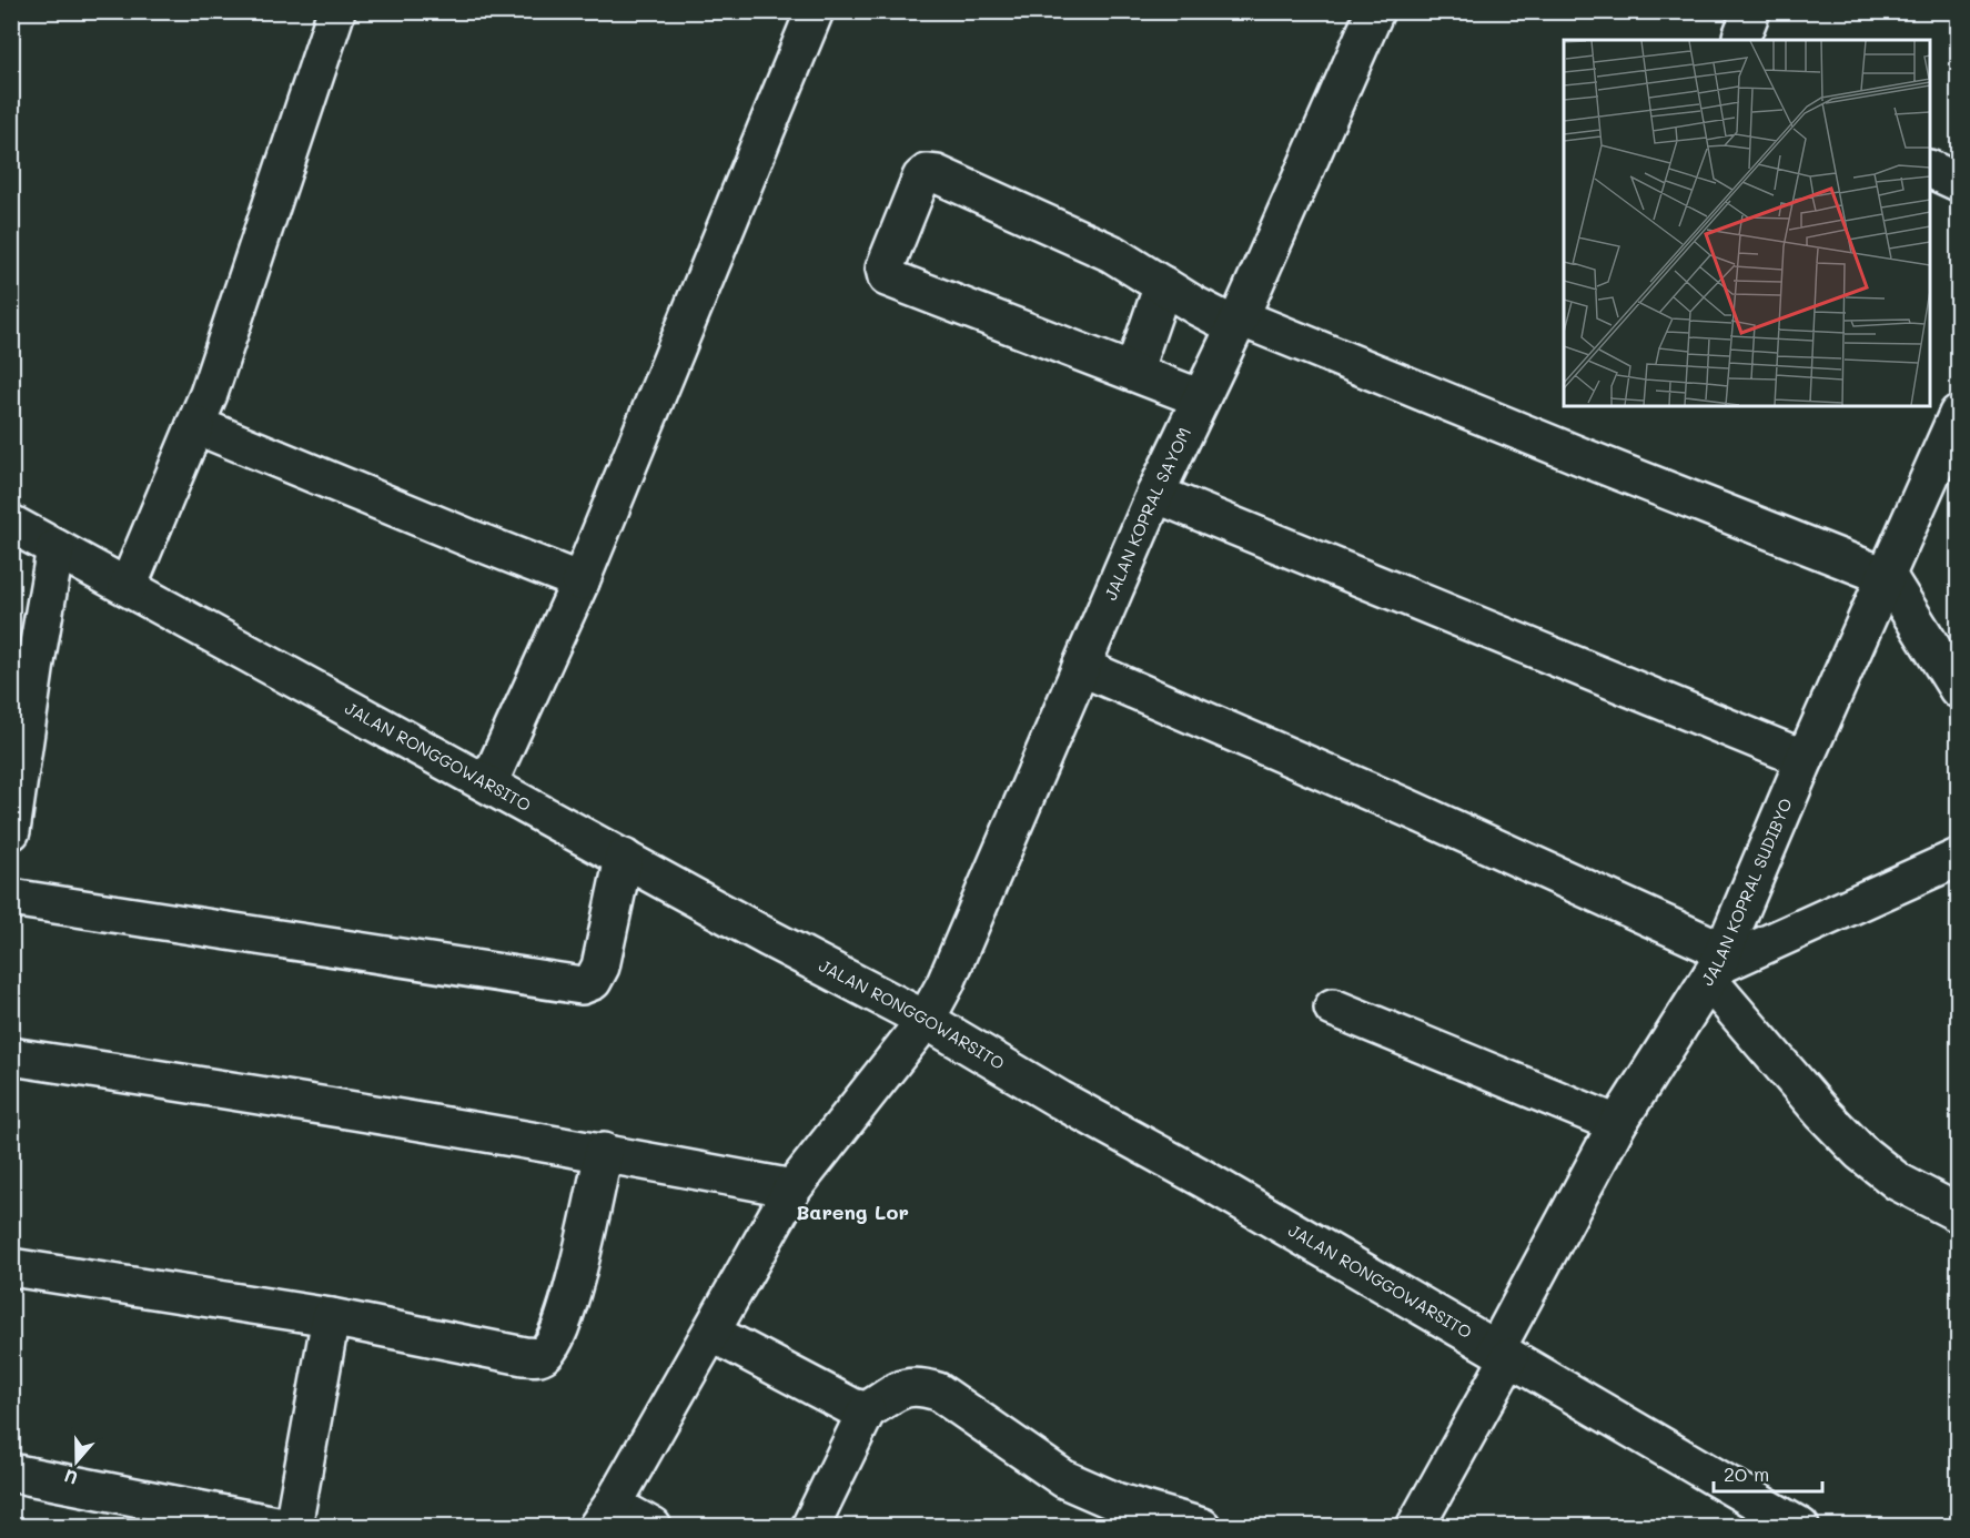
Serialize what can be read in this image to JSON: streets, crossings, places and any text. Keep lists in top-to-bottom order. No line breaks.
{"streets":{"street":["JALAN KOPRAL SAYOM","JALAN RONGGOWARSITO","JALAN KOPRAL SUDIBYO"]},"crossings":[["JALAN KOPRAL SAYOM","JALAN RONGGOWARSITO"],["JALAN RONGGOWARSITO","JALAN KOPRAL SUDIBYO"]],"districts":["Bareng Lor"],"scale_bar":"20 m","north":"bottom"}
